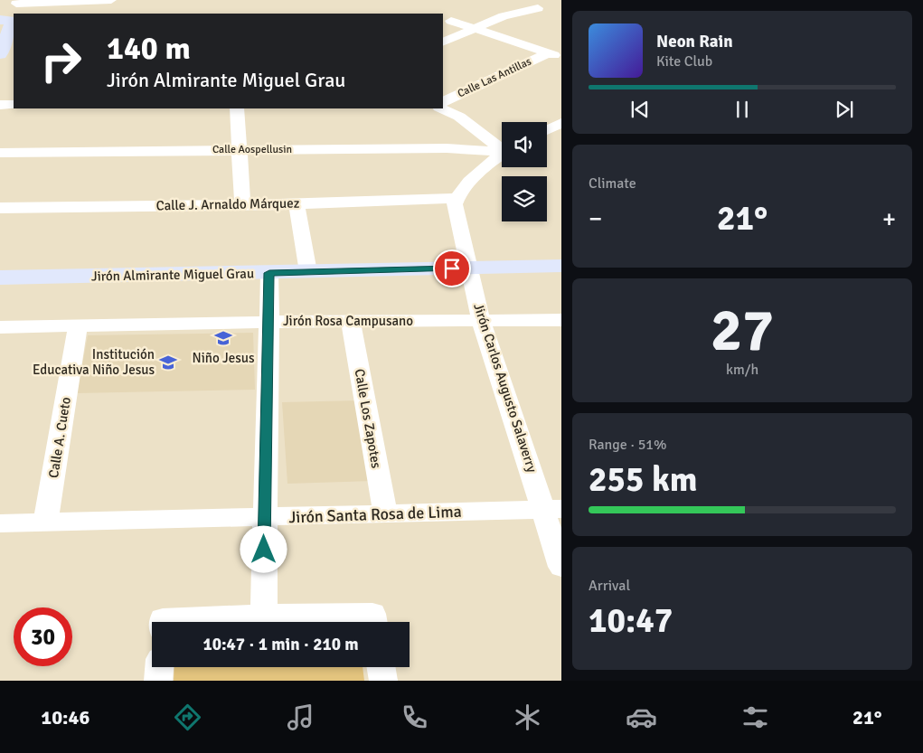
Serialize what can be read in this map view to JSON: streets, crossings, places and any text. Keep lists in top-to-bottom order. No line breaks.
{"streets":{"street":["Calle Las Antillas","Calle Aospellusin","Calle J. Arnaldo Márquez","Jirón Almirante Miguel Grau","Jirón Rosa Campusano","Jirón Carlos Augusto Salaverry","Calle Los Zapotes","Calle A. Cueto","Jirón Santa Rosa de Lima"]},"crossings":[["Calle J. Arnaldo Márquez","Jirón Carlos Augusto Salaverry"],["Jirón Almirante Miguel Grau","Jirón Carlos Augusto Salaverry"],["Jirón Rosa Campusano","Jirón Carlos Augusto Salaverry"],["Jirón Rosa Campusano","Calle Los Zapotes"],["Jirón Rosa Campusano","Calle A. Cueto"],["Jirón Carlos Augusto Salaverry","Jirón Santa Rosa de Lima"],["Calle Los Zapotes","Jirón Santa Rosa de Lima"],["Calle A. Cueto","Jirón Santa Rosa de Lima"]],"places":{"school or university":["Niño Jesus","Institución Educativa Niño Jesus"]},"page":{"turn":["140 m","Jirón Almirante Miguel Grau"],"song":["Neon Rain","Kite Club"],"tile":["Climate",["27","km/h"],["Range · 51%","255 km"],["Arrival","10:47"]],"heat":["−","21°","+"],"limit":"30","trip":"10:47 · 1 min · 210 m","tabs":["10:46","21°"]}}
